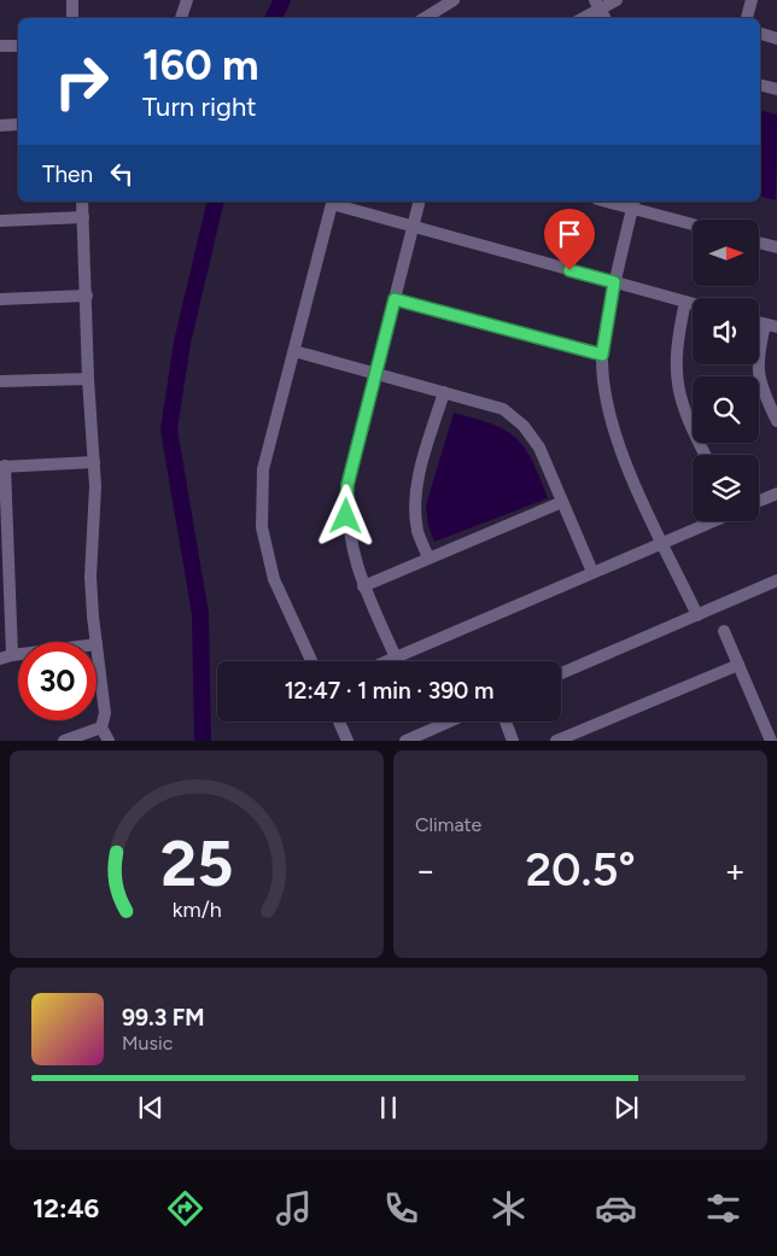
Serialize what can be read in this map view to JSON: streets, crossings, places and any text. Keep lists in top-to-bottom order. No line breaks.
{"north":"right","page":{"turn":["160 m","Turn right"],"then":"Then","limit":"30","trip":"12:47 · 1 min · 390 m","tile":"Climate","heat":["−","20.5°","+"],"song":["99.3 FM","Music"],"tabs":"12:46","gauge":["25","km/h"]}}
